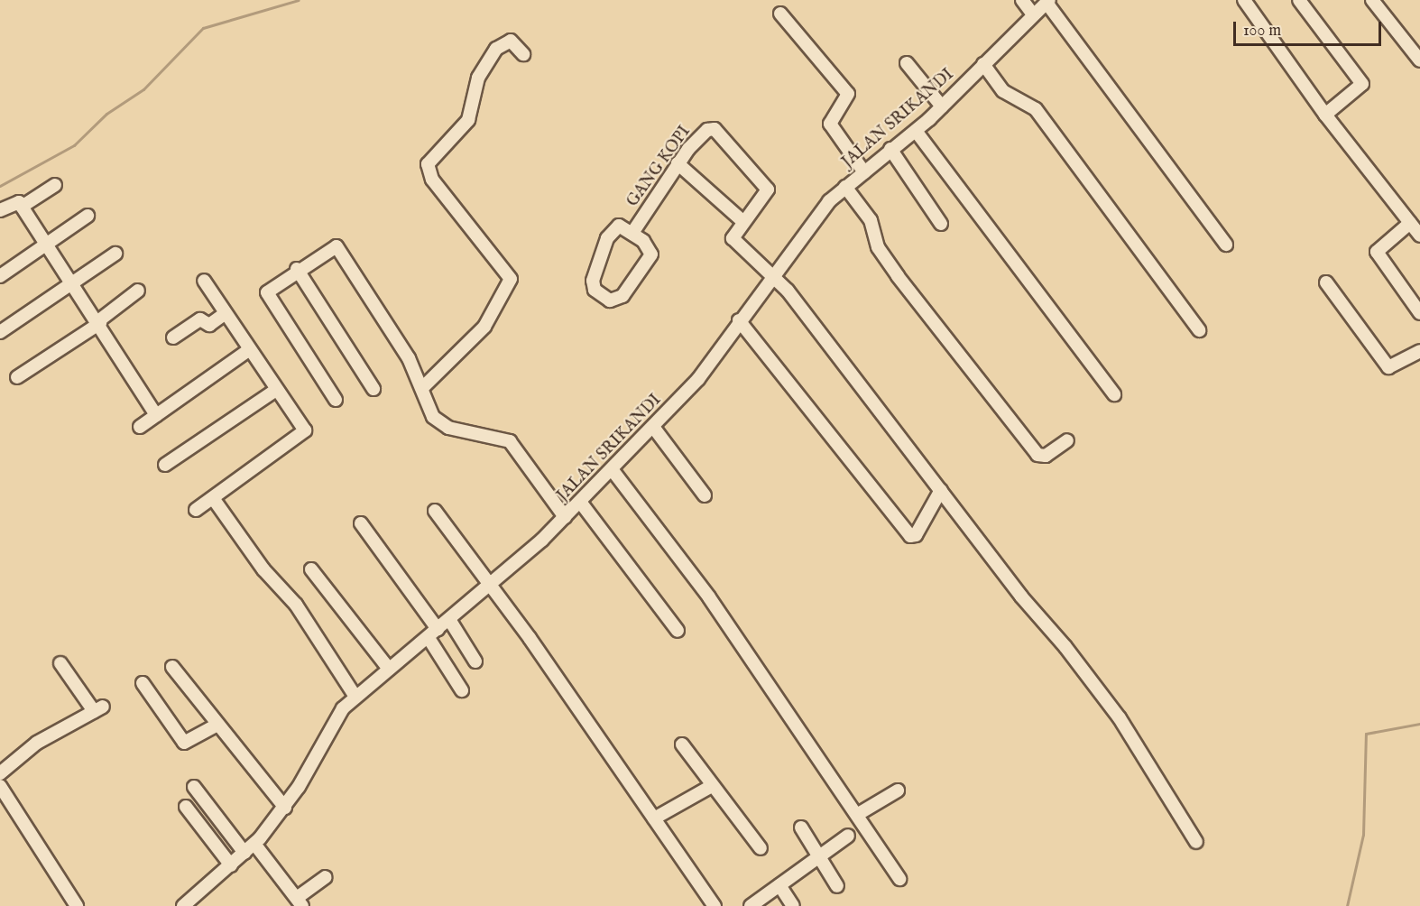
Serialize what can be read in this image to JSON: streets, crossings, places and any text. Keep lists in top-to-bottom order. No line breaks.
{"streets":{"street":["JALAN SRIKANDI","GANG KOPI"]},"crossings":[["JALAN SRIKANDI","GANG KOPI"]],"scale_bar":"100 m"}
